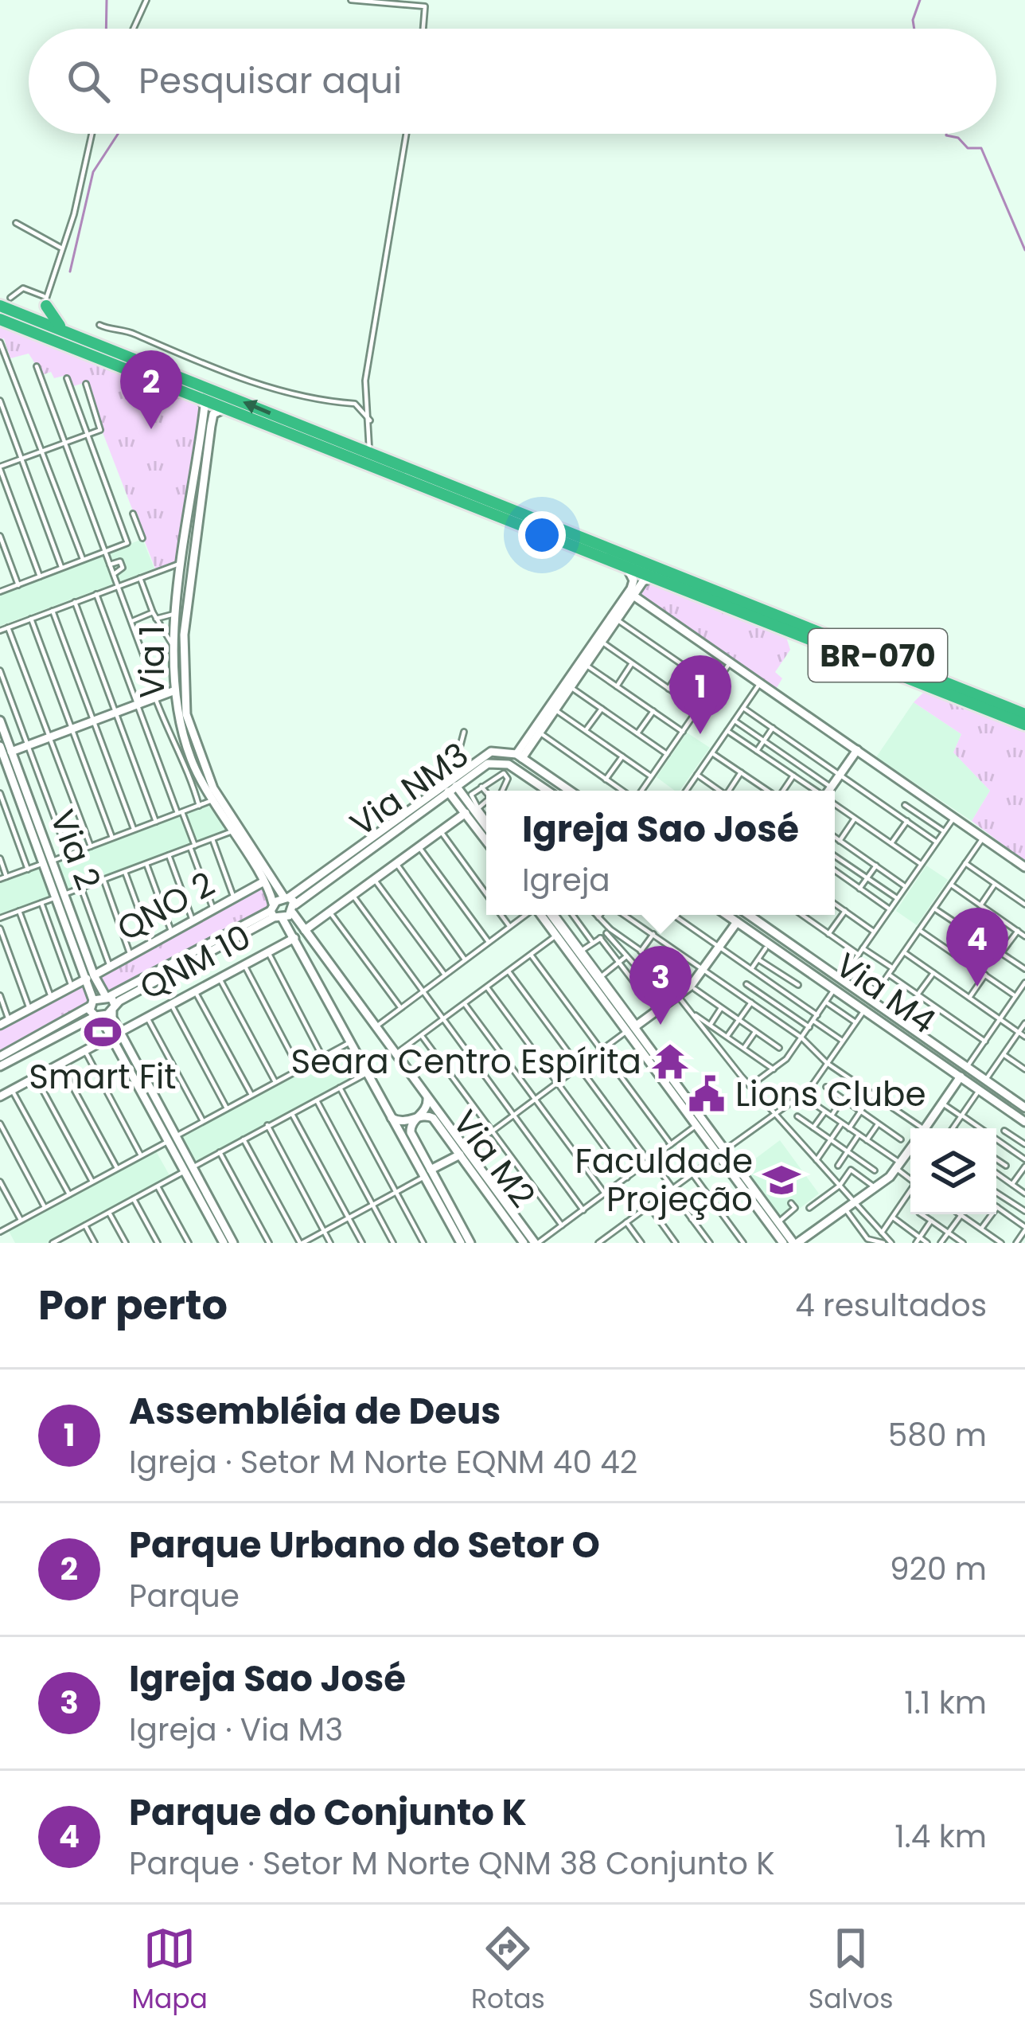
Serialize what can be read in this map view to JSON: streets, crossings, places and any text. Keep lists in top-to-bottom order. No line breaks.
{"streets":{"highway":["BR-070"],"main road":["Via 1","Via NM3","Via 2","QNO 2","QNM 10","Via M4","Via M2"]},"crossings":[["BR-070","Via 1"],["Via 1","Via NM3"],["Via 1","QNO 2"],["Via 1","QNM 10"],["Via 2","QNO 2"],["Via 2","QNM 10"]],"places":{"sports":["Smart Fit"],"temple":["Seara Centro Espírita"],"public building":["Lions Clube"],"school or university":["Faculdade Projeção"]},"page":{"search":"Pesquisar aqui","pins":["2","1","4","3"],"popup":["Igreja Sao José","Igreja"],"heading":["Por perto","4 resultados"],"list":[{"mark":"1","name":"Assembléia de Deus","note":"Igreja · Setor M Norte EQNM 40 42","value":"580 m"},{"mark":"2","name":"Parque Urbano do Setor O","note":"Parque","value":"920 m"},{"mark":"3","name":"Igreja Sao José","note":"Igreja · Via M3","value":"1.1 km"},{"mark":"4","name":"Parque do Conjunto K","note":"Parque · Setor M Norte QNM 38 Conjunto K","value":"1.4 km"}],"nav":["Mapa","Rotas","Salvos"]}}
